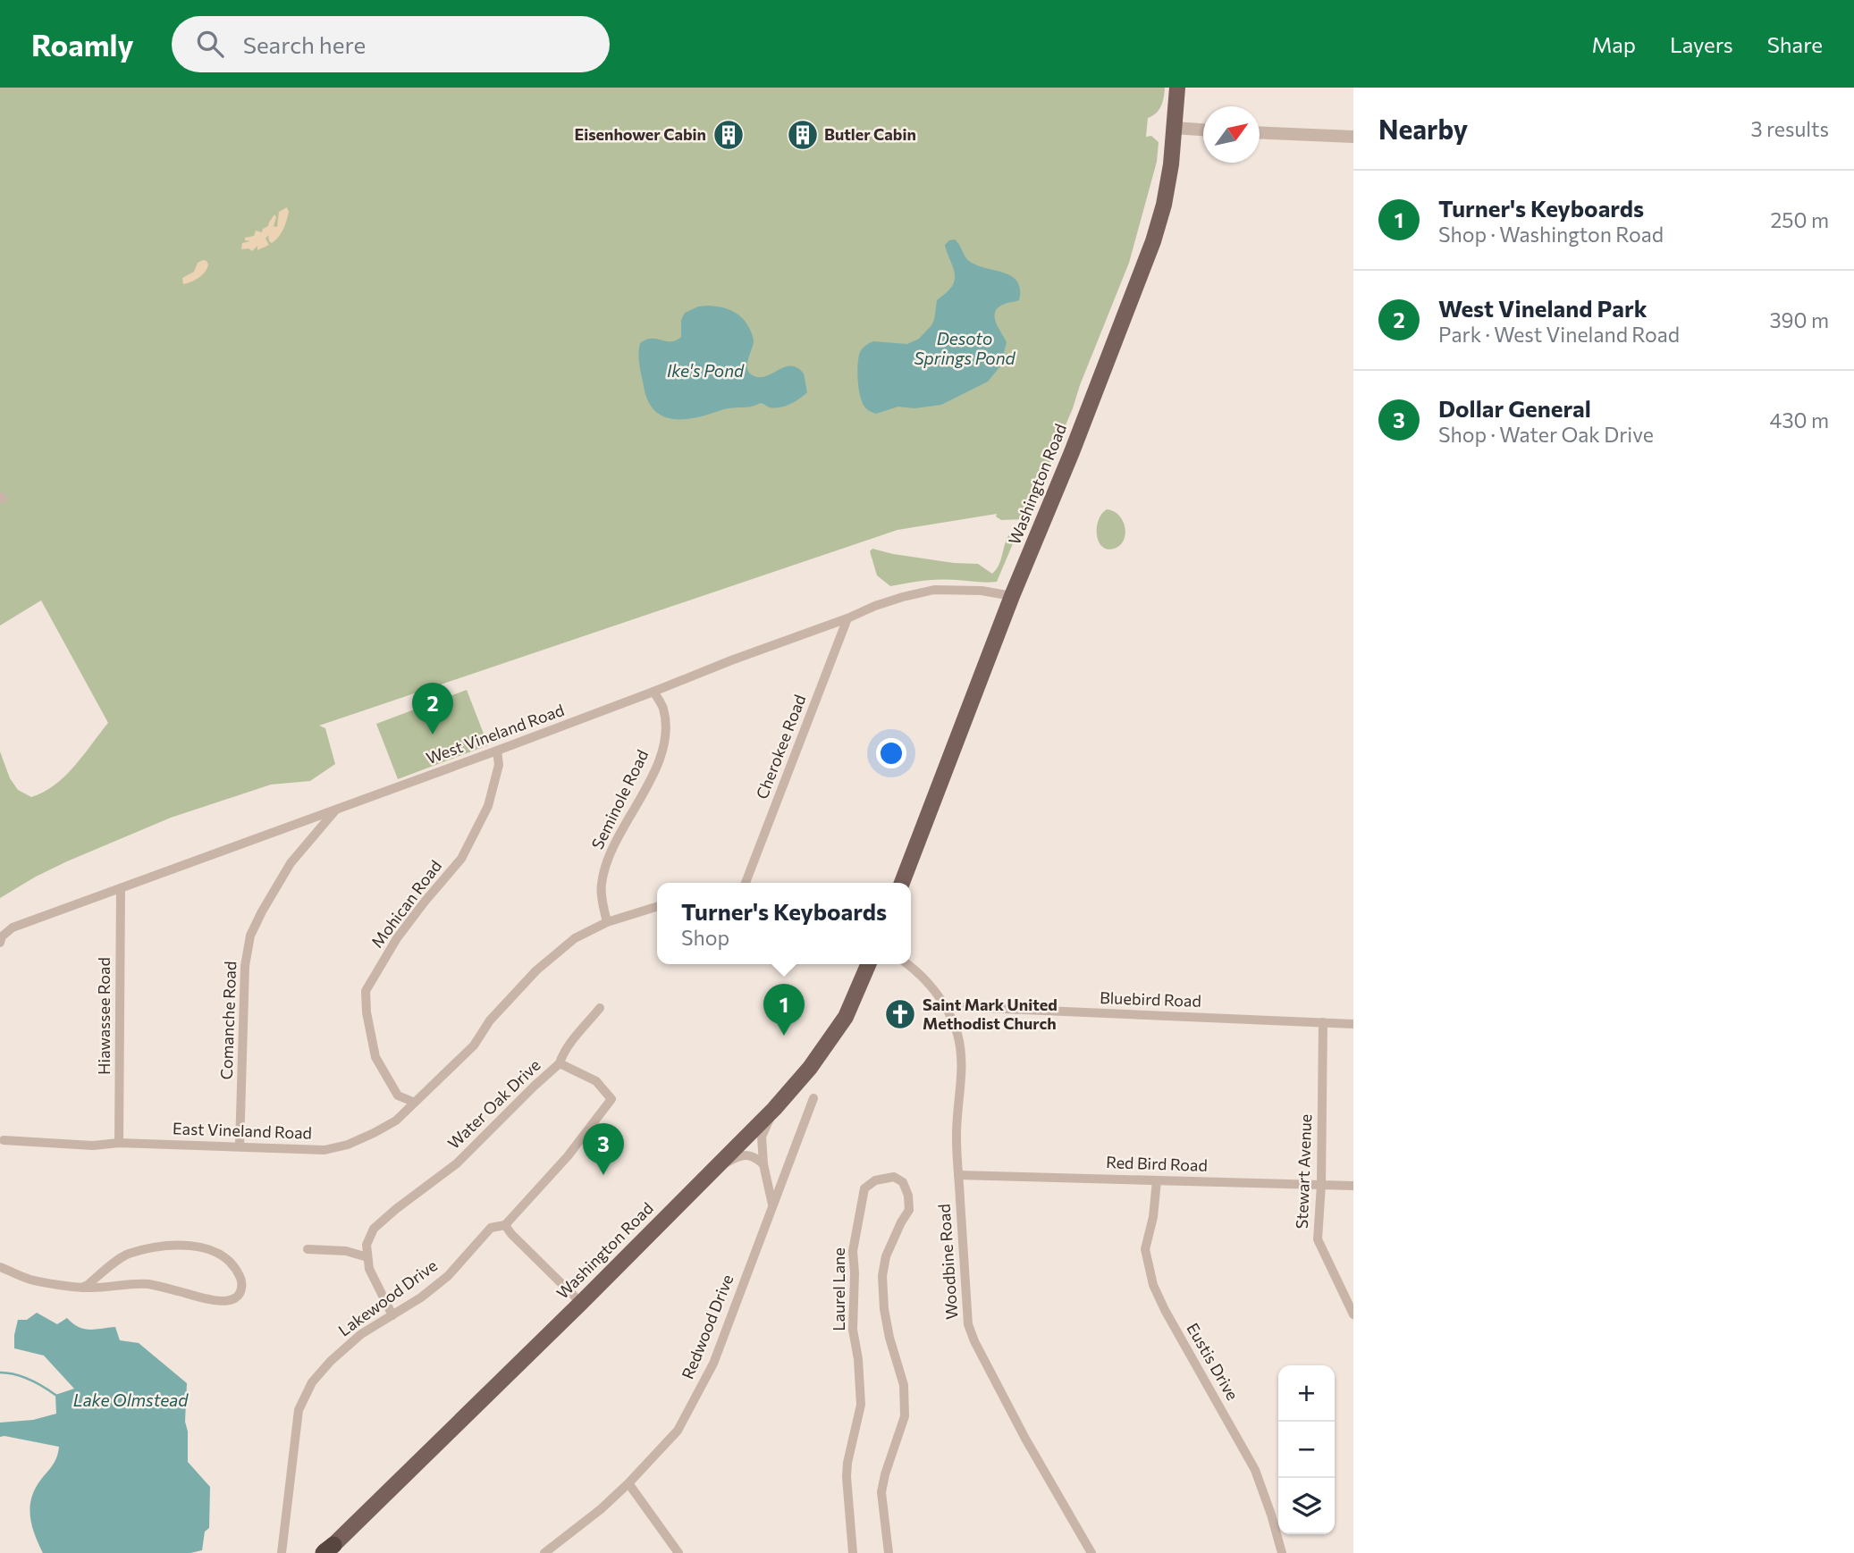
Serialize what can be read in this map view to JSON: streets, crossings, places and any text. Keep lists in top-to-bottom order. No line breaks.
{"streets":{"main road":["Washington Road"],"street":["West Vineland Road","Cherokee Road","Seminole Road","Mohican Road","Bluebird Road","Hiawassee Road","Comanche Road","Water Oak Drive","East Vineland Road","Red Bird Road","Stewart Avenue","Woodbine Road","Laurel Lane","Lakewood Drive","Redwood Drive","Eustis Drive"]},"crossings":[["Washington Road","West Vineland Road"],["West Vineland Road","Cherokee Road"],["West Vineland Road","Seminole Road"],["West Vineland Road","Mohican Road"],["West Vineland Road","Hiawassee Road"],["West Vineland Road","Comanche Road"],["Seminole Road","East Vineland Road"],["Mohican Road","East Vineland Road"],["Bluebird Road","Stewart Avenue"],["Bluebird Road","Woodbine Road"],["Hiawassee Road","East Vineland Road"],["Comanche Road","East Vineland Road"],["Water Oak Drive","Lakewood Drive"],["Red Bird Road","Stewart Avenue"],["Red Bird Road","Woodbine Road"],["Red Bird Road","Eustis Drive"]],"water":["Desoto Springs Pond","Ike's Pond","Lake Olmstead"],"places":{"building":["Eisenhower Cabin","Butler Cabin"],"church":["Saint Mark United Methodist Church"]},"north":"top right","page":{"header":"Roamly","search":"Search here","nav":["Map","Layers","Share"],"heading":["Nearby","3 results"],"list":[{"mark":"1","name":"Turner's Keyboards","note":"Shop · Washington Road","value":"250 m"},{"mark":"2","name":"West Vineland Park","note":"Park · West Vineland Road","value":"390 m"},{"mark":"3","name":"Dollar General","note":"Shop · Water Oak Drive","value":"430 m"}],"pins":["2","1","3"],"popup":["Turner's Keyboards","Shop"],"map_buttons":["+","−"]}}
